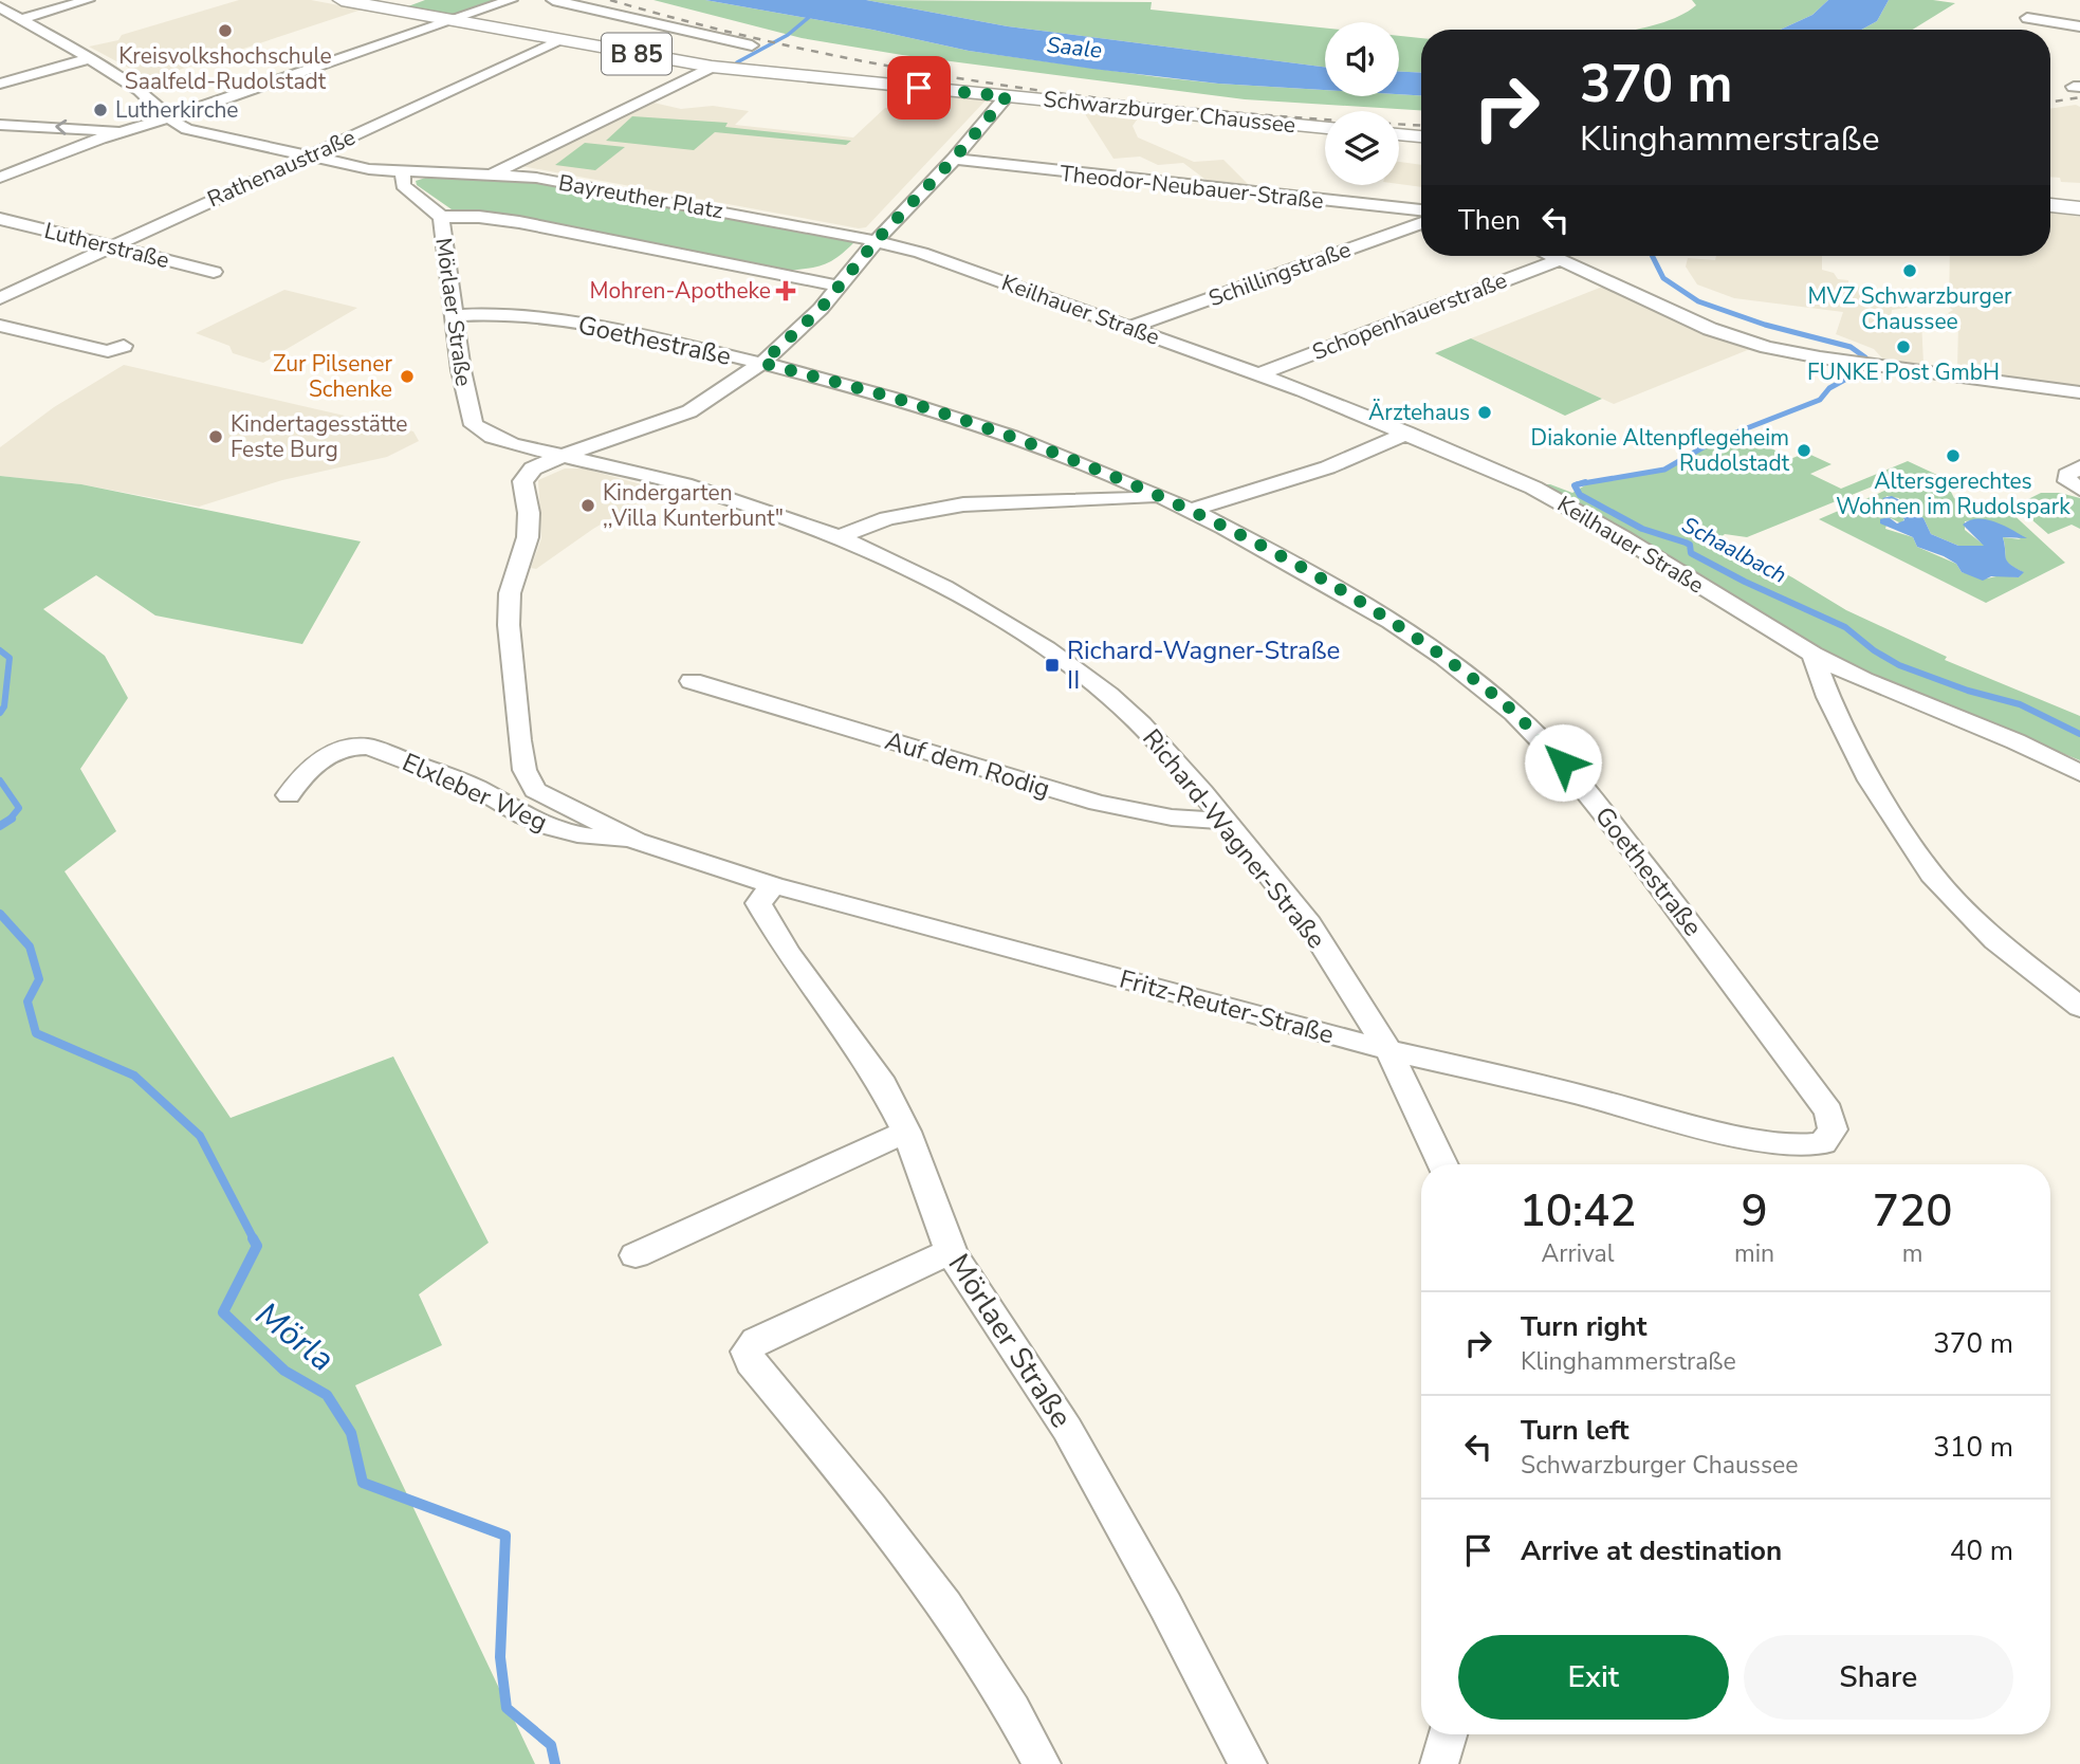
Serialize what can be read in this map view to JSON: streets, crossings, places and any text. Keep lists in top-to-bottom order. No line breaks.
{"streets":{"main road":["B 85","Schwarzburger Chaussee"],"street":["Rathenaustraße","Theodor-Neubauer-Straße","Bayreuther Platz","Lutherstraße","Schillingstraße","Keilhauer Straße","Mörlaer Straße","Schopenhauerstraße","Goethestraße","Auf dem Rodig","Elxleber Weg","Richard-Wagner-Straße","Fritz-Reuter-Straße"]},"crossings":[["Schwarzburger Chaussee","Rathenaustraße"],["Rathenaustraße","Bayreuther Platz"],["Rathenaustraße","Lutherstraße"],["Bayreuther Platz","Keilhauer Straße"],["Bayreuther Platz","Mörlaer Straße"],["Schillingstraße","Keilhauer Straße"],["Keilhauer Straße","Schopenhauerstraße"],["Mörlaer Straße","Goethestraße"],["Mörlaer Straße","Richard-Wagner-Straße"],["Mörlaer Straße","Fritz-Reuter-Straße"],["Goethestraße","Fritz-Reuter-Straße"],["Auf dem Rodig","Richard-Wagner-Straße"],["Elxleber Weg","Fritz-Reuter-Straße"],["Richard-Wagner-Straße","Fritz-Reuter-Straße"]],"water":["Saale","Schaalbach","Mörla"],"places":{"other":["Kreisvolkshochschule Saalfeld-Rudolstadt","Lutherkirche","MVZ Schwarzburger Chaussee","FUNKE Post GmbH","Zur Pilsener Schenke","Ärztehaus","Kindertagesstätte Feste Burg","Diakonie Altenpflegeheim Rudolstadt","Altersgerechtes Wohnen im Rudolspark","Kindergarten ,,Villa Kunterbunt\""],"health":["Mohren-Apotheke"],"transit":["Richard-Wagner-Straße II"]},"page":{"turn":["370 m","Klinghammerstraße"],"then":"Then","eta":["10:42","Arrival","9","min","720","m"],"list":[{"name":"Turn right","note":"Klinghammerstraße","value":"370 m"},{"name":"Turn left","note":"Schwarzburger Chaussee","value":"310 m"},{"name":"Arrive at destination","value":"40 m"}],"buttons":["Exit","Share"]}}
